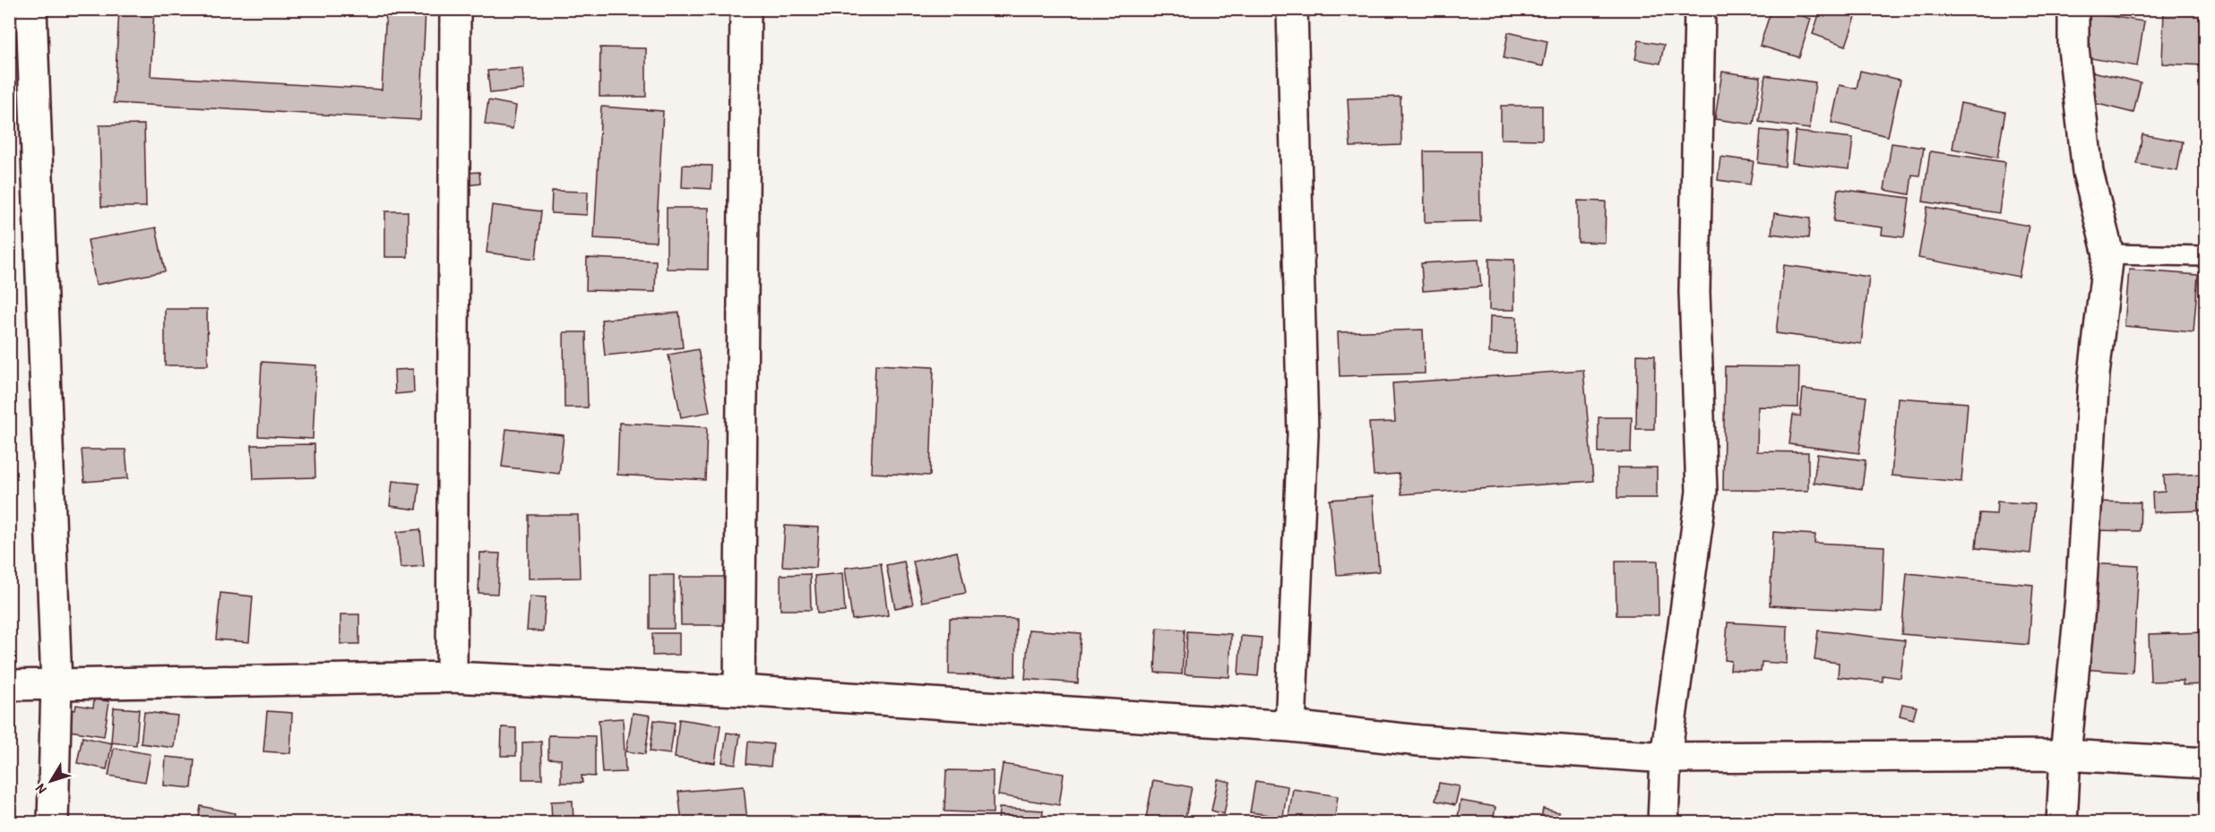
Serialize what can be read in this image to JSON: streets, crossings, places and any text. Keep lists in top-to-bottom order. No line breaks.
{"north":"bottom left"}
